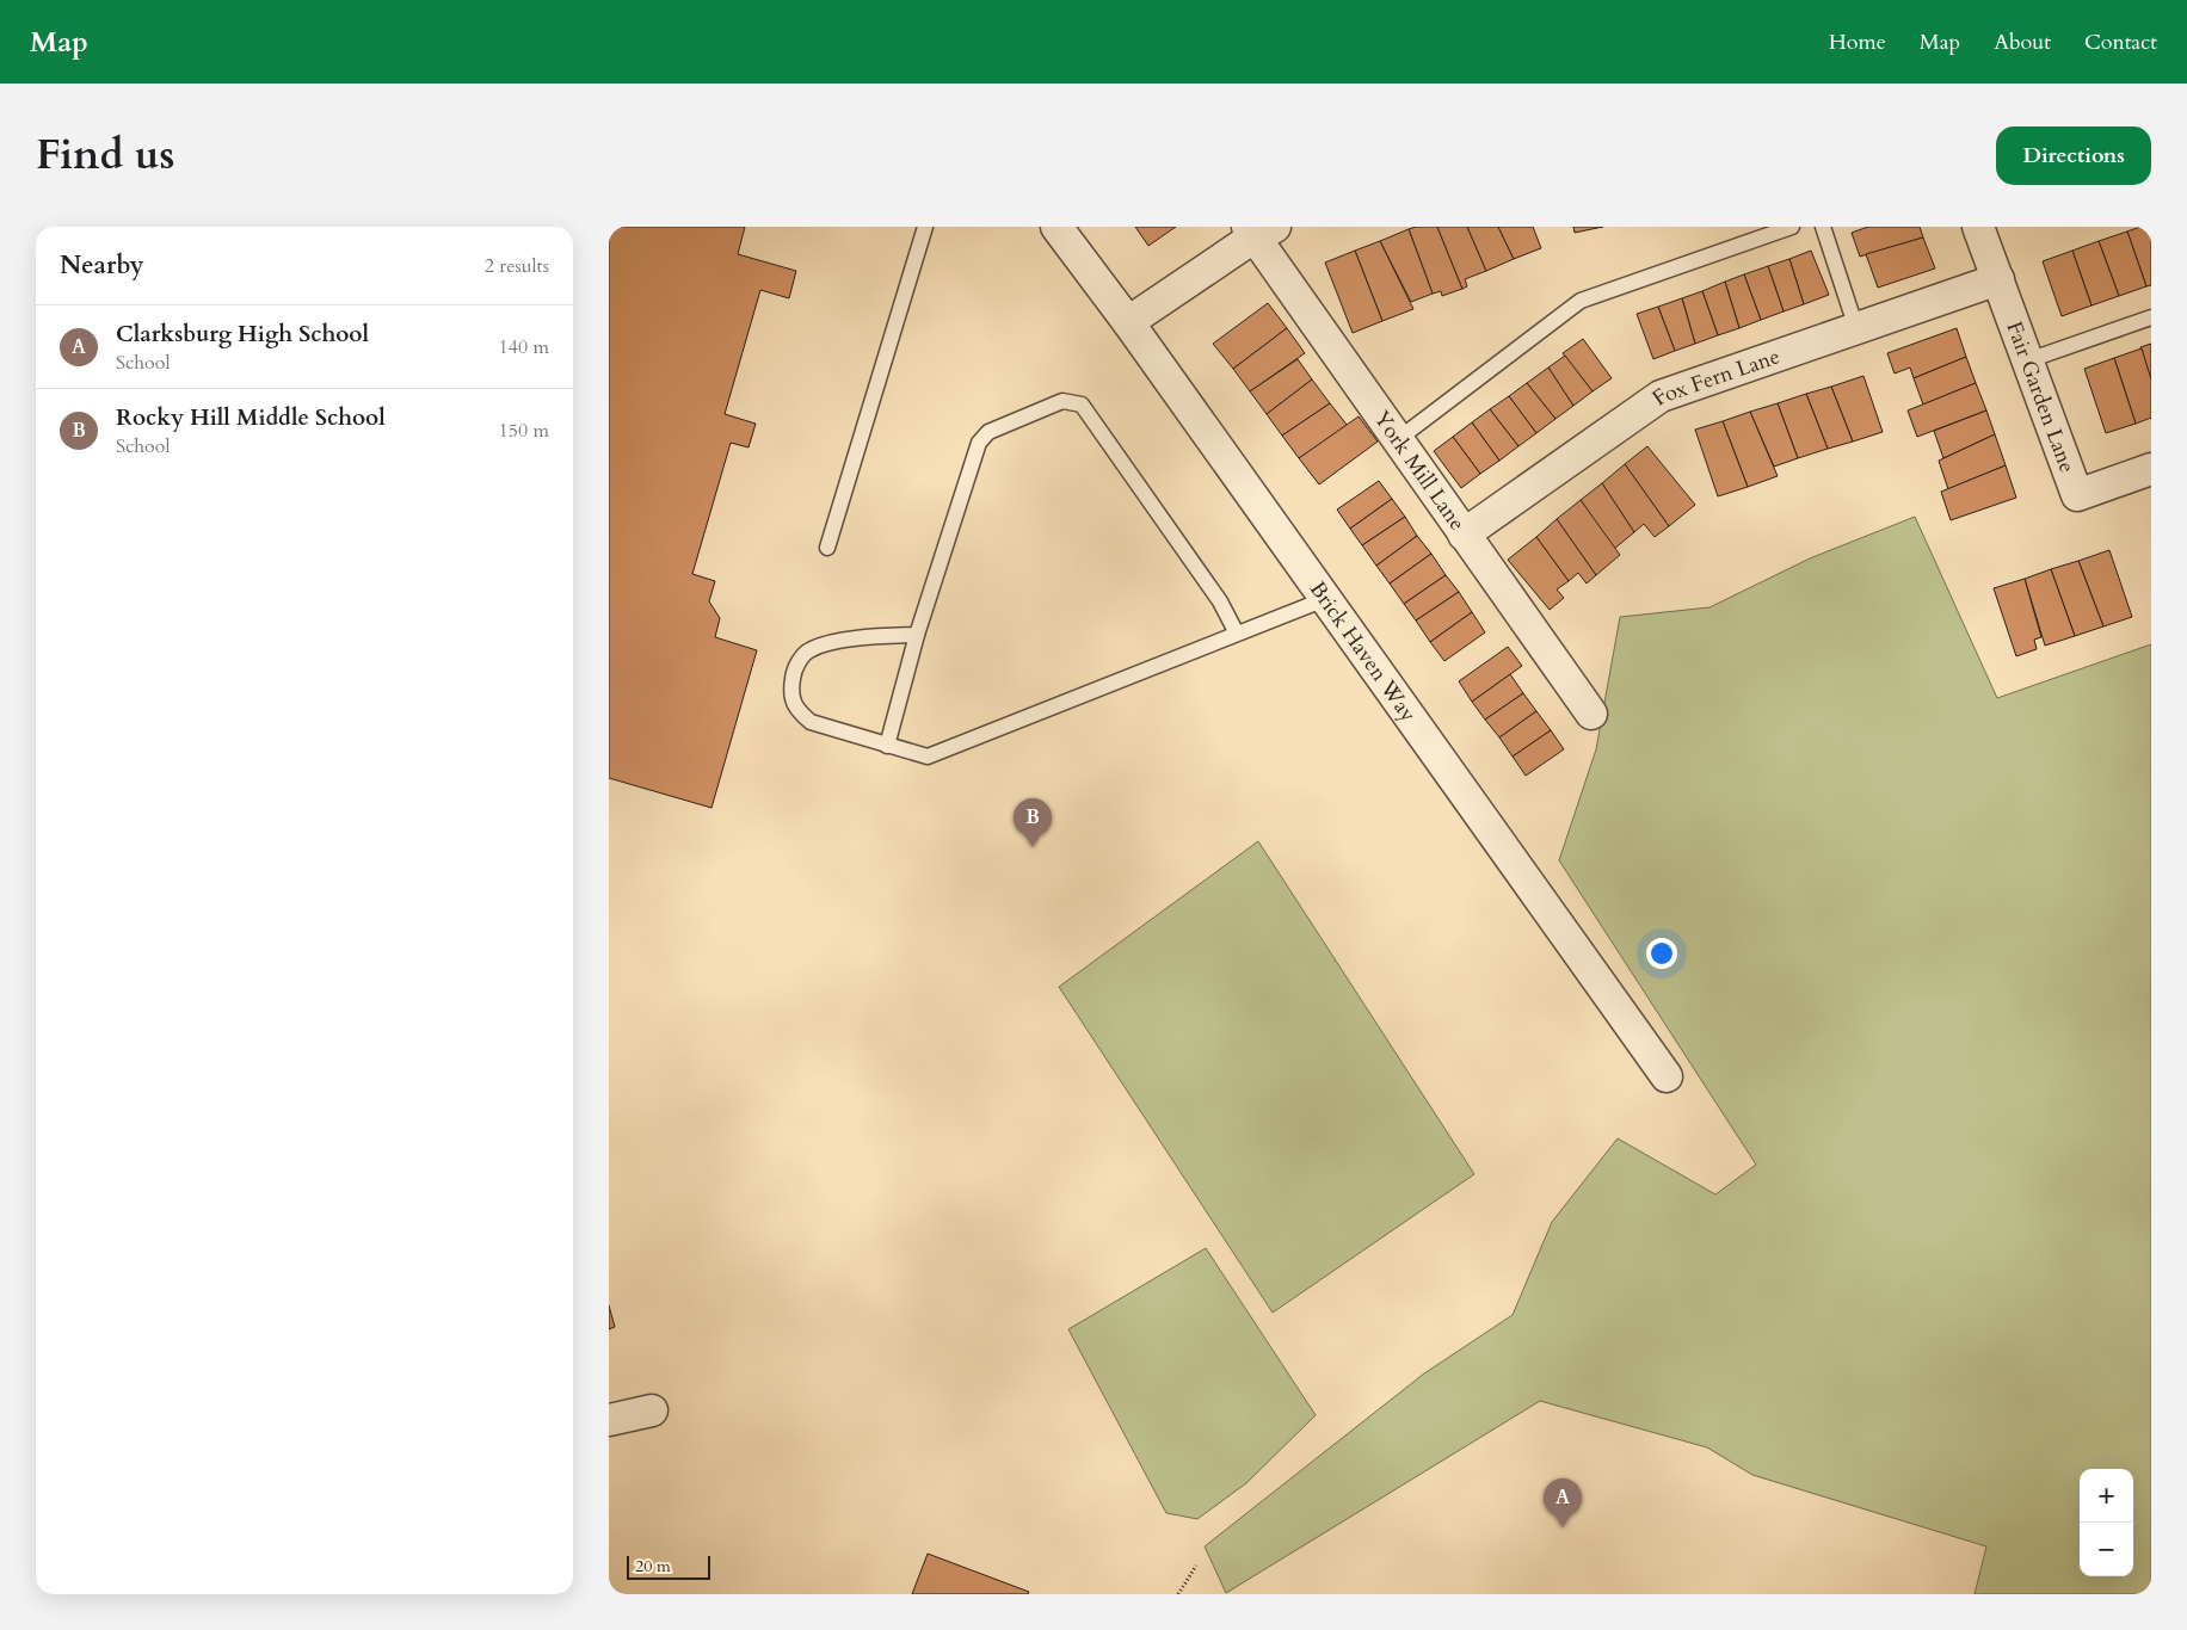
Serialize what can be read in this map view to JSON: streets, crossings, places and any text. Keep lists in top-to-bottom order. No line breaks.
{"streets":{"street":["Fox Fern Lane","Fair Garden Lane","York Mill Lane","Brick Haven Way"]},"crossings":[["Fox Fern Lane","Fair Garden Lane"],["Fox Fern Lane","York Mill Lane"]],"scale_bar":"20 m","page":{"header":"Map","nav":["Home","Map","About","Contact"],"title":"Find us","buttons":"Directions","heading":["Nearby","2 results"],"list":[{"mark":"A","name":"Clarksburg High School","note":"School","value":"140 m"},{"mark":"B","name":"Rocky Hill Middle School","note":"School","value":"150 m"}],"pins":["B","A"],"map_buttons":["+","−"],"scale":"20 m"}}
